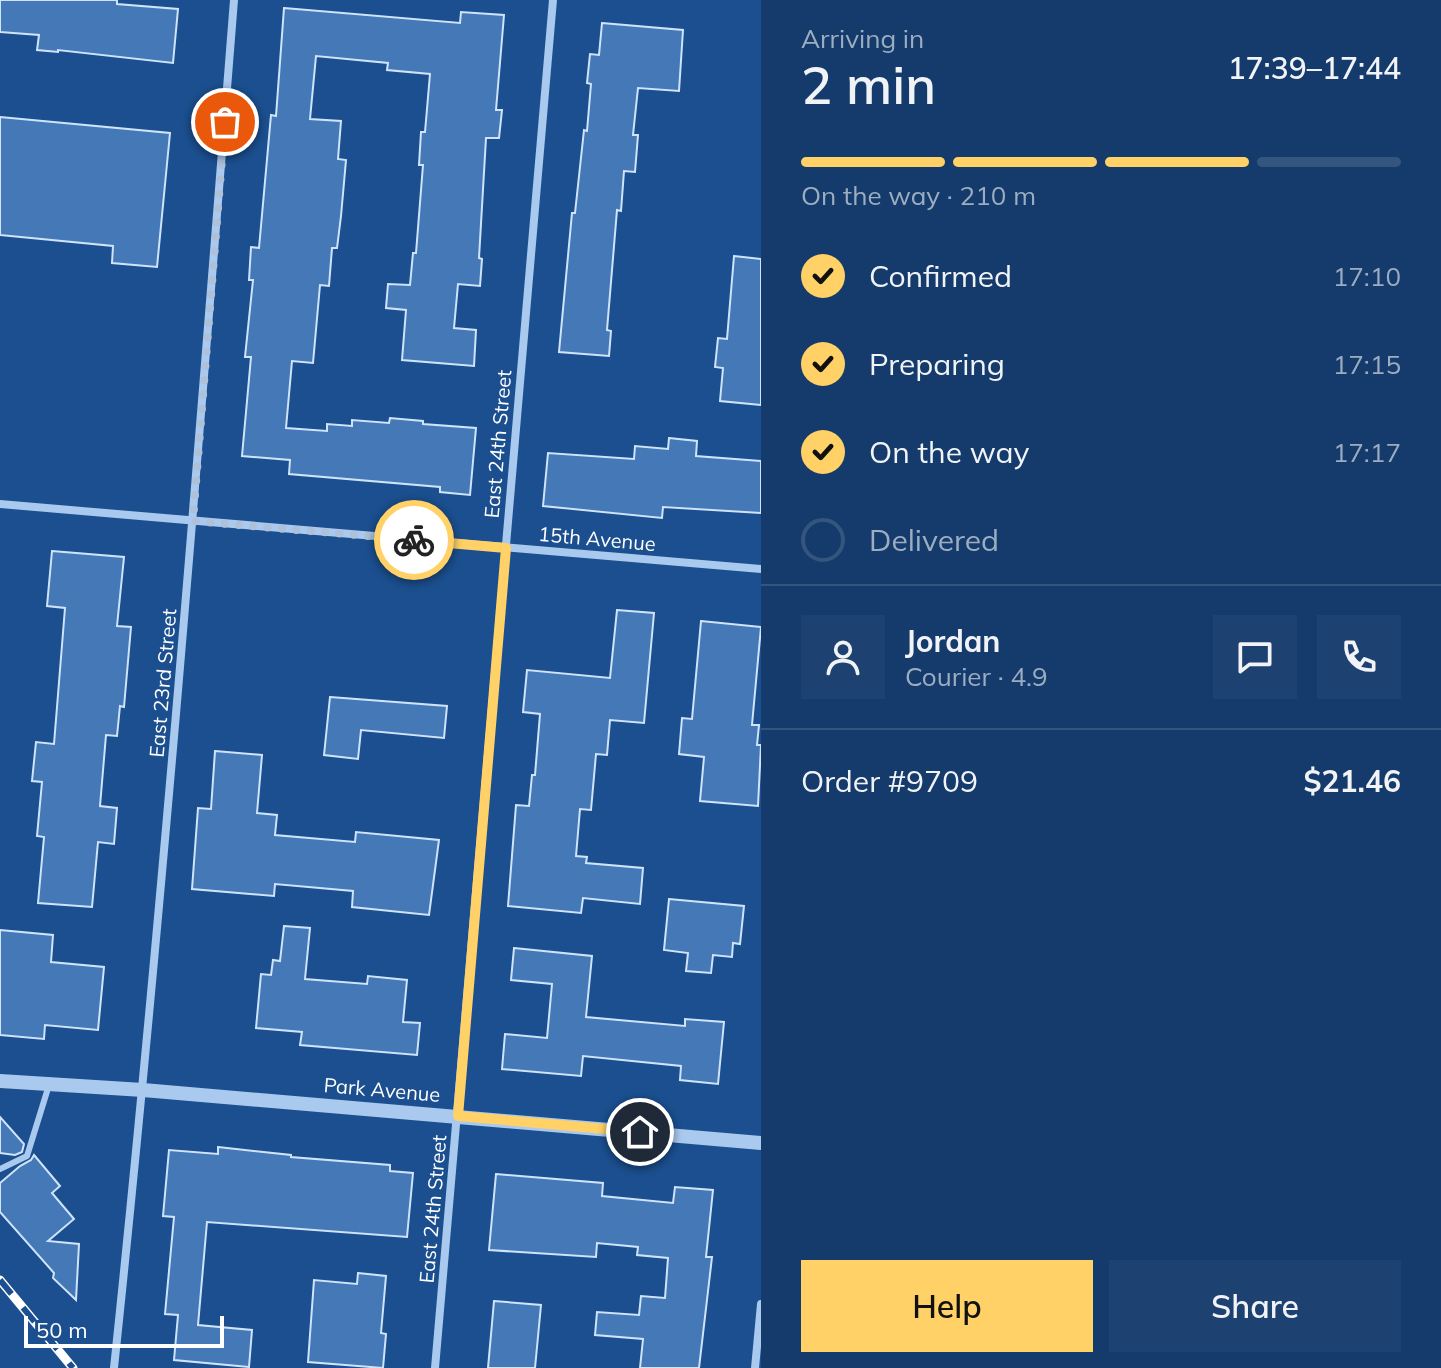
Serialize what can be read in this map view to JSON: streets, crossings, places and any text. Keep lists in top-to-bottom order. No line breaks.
{"streets":{"street":["East 24th Street","15th Avenue","East 23rd Street","Park Avenue"]},"crossings":[["East 24th Street","15th Avenue"],["East 24th Street","Park Avenue"],["15th Avenue","East 23rd Street"],["East 23rd Street","Park Avenue"]],"scale_bar":"50 m","page":{"heading":["2 min","Arriving in","17:39–17:44"],"panel":["Jordan","Courier · 4.9","Order #9709","$21.46"],"bar":"On the way · 210 m","list":[["Confirmed","17:10"],["Preparing","17:15"],["On the way","17:17"],"Delivered"],"buttons":["Help","Share"],"scale":"50 m"}}
